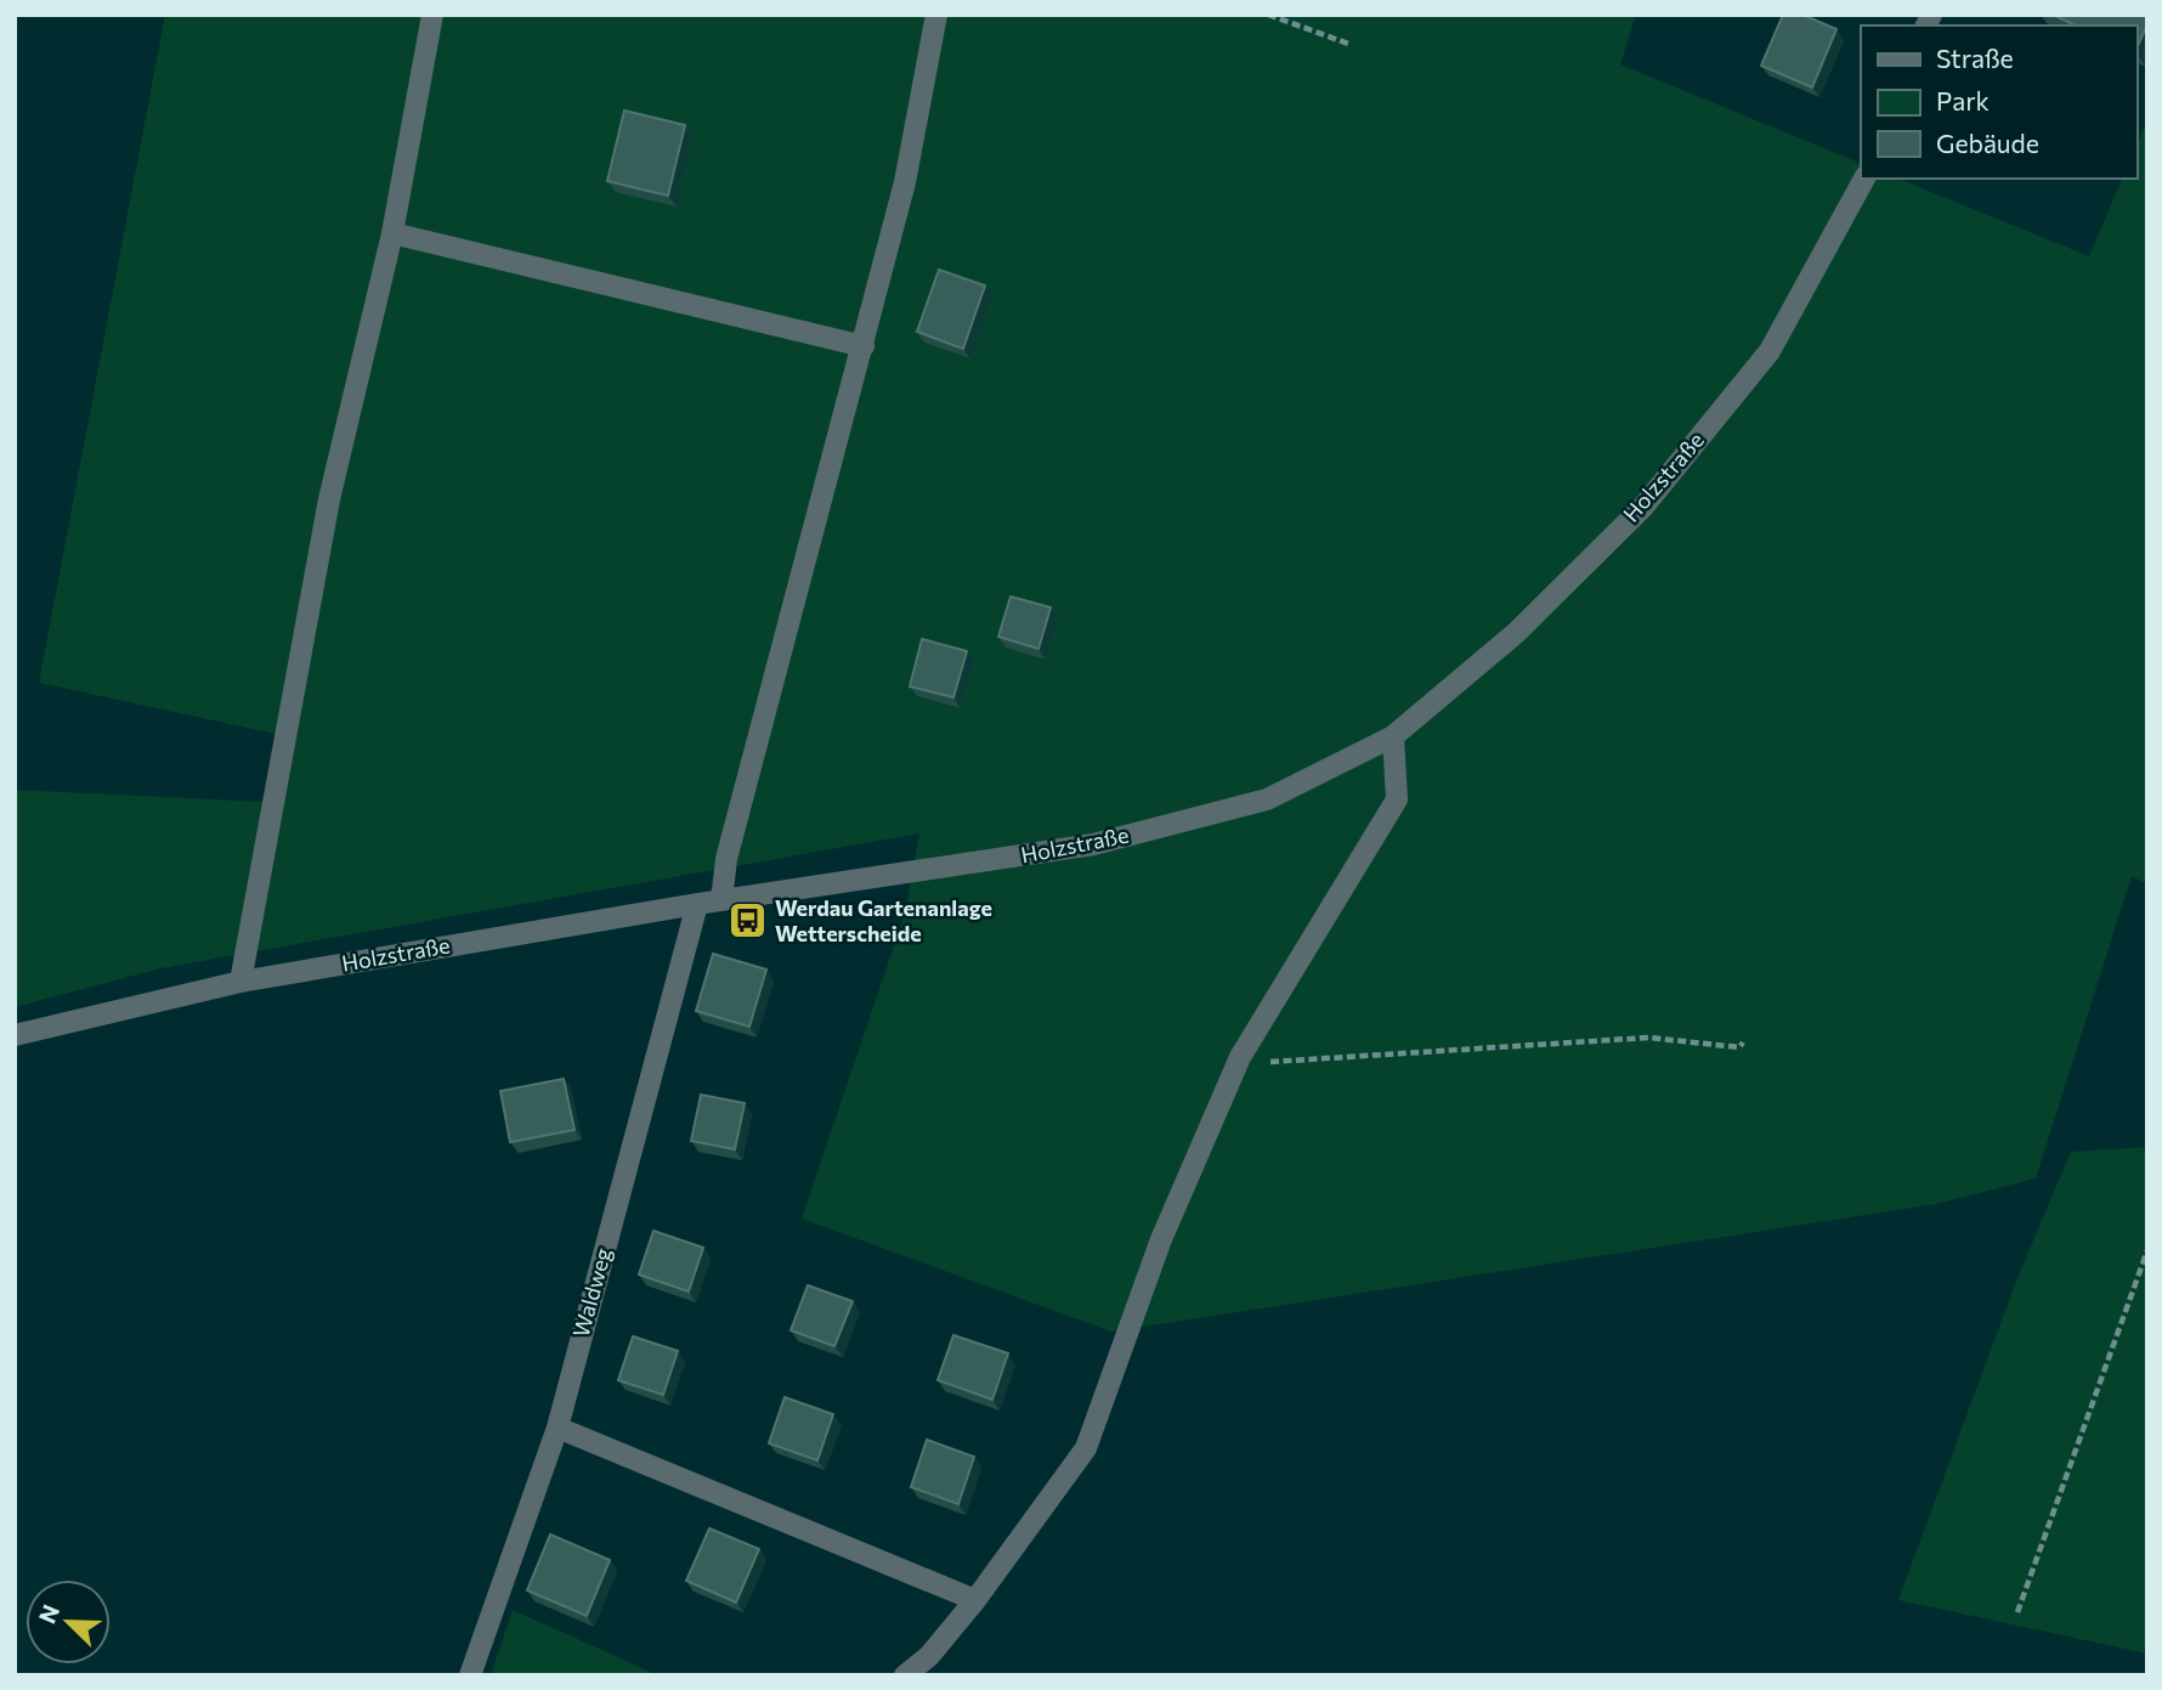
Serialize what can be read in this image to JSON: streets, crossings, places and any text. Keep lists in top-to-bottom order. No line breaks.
{"streets":{"street":["Holzstraße","Waldweg"]},"crossings":[["Holzstraße","Waldweg"]],"places":{"bus stop":["Werdau Gartenanlage Wetterscheide"]},"legend":["Straße","Park","Gebäude"],"north":"top left"}
